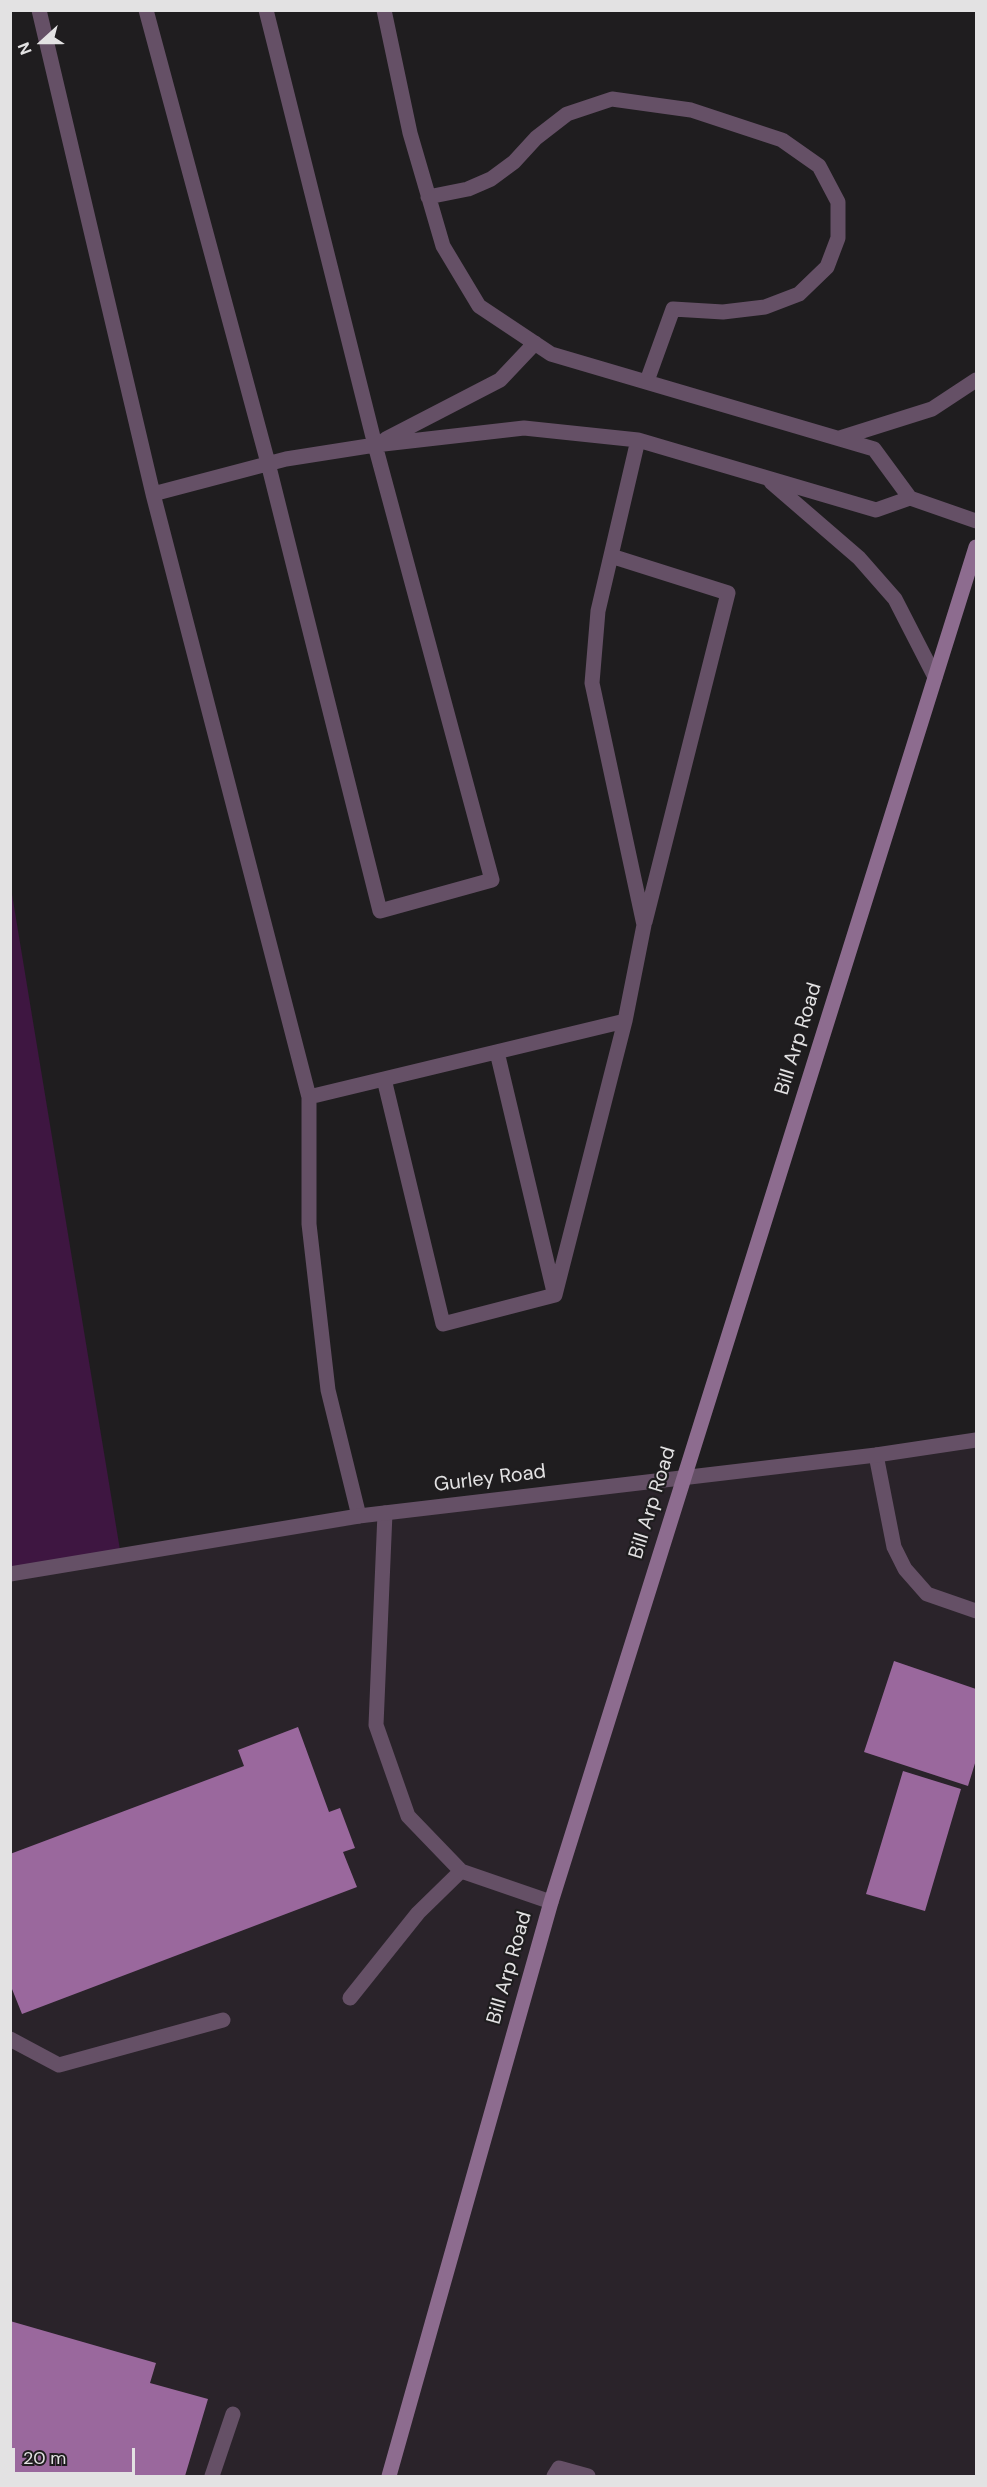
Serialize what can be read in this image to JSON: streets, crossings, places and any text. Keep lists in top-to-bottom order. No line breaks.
{"streets":{"main road":["Bill Arp Road"],"street":["Gurley Road"]},"crossings":[["Bill Arp Road","Gurley Road"]],"scale_bar":"20 m","north":"left"}
